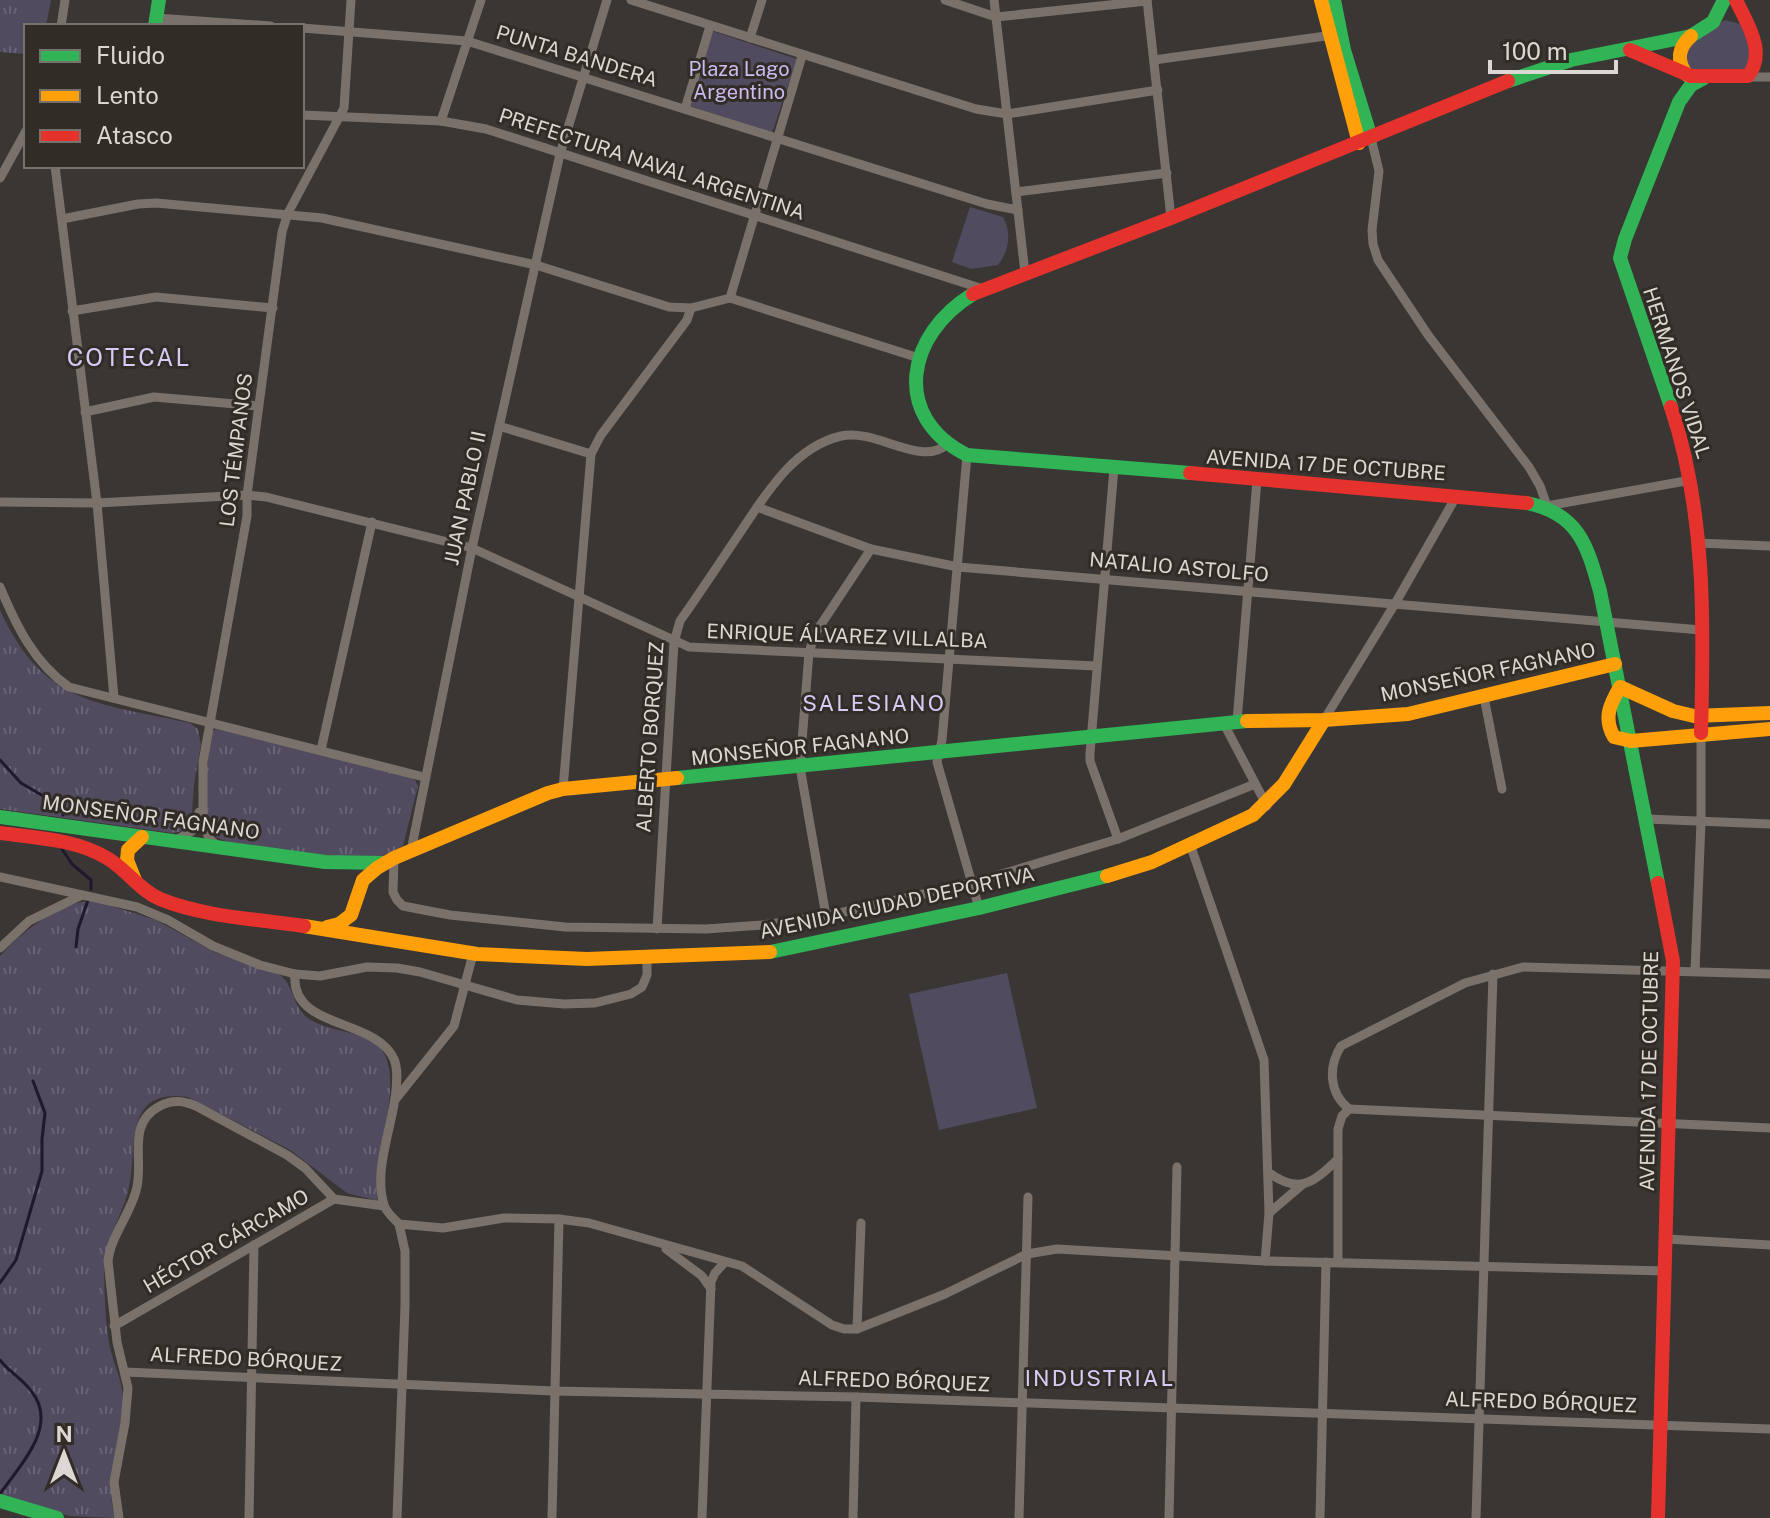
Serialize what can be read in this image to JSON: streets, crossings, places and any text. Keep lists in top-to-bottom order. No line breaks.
{"streets":{"street":["PUNTA BANDERA","PREFECTURA NAVAL ARGENTINA","HERMANOS VIDAL","LOS TÉMPANOS","AVENIDA 17 DE OCTUBRE","JUAN PABLO II","NATALIO ASTOLFO","ENRIQUE ÁLVAREZ VILLALBA","MONSEÑOR FAGNANO","ALBERTO BORQUEZ","AVENIDA CIUDAD DEPORTIVA","HÉCTOR CÁRCAMO","ALFREDO BÓRQUEZ"]},"crossings":[["PUNTA BANDERA","JUAN PABLO II"],["PREFECTURA NAVAL ARGENTINA","LOS TÉMPANOS"],["PREFECTURA NAVAL ARGENTINA","AVENIDA 17 DE OCTUBRE"],["PREFECTURA NAVAL ARGENTINA","JUAN PABLO II"],["HERMANOS VIDAL","AVENIDA 17 DE OCTUBRE"],["HERMANOS VIDAL","NATALIO ASTOLFO"],["LOS TÉMPANOS","ENRIQUE ÁLVAREZ VILLALBA"],["LOS TÉMPANOS","MONSEÑOR FAGNANO"],["AVENIDA 17 DE OCTUBRE","ALBERTO BORQUEZ"],["AVENIDA 17 DE OCTUBRE","ALFREDO BÓRQUEZ"],["JUAN PABLO II","ENRIQUE ÁLVAREZ VILLALBA"],["JUAN PABLO II","MONSEÑOR FAGNANO"],["NATALIO ASTOLFO","ALBERTO BORQUEZ"],["ENRIQUE ÁLVAREZ VILLALBA","ALBERTO BORQUEZ"],["MONSEÑOR FAGNANO","ALBERTO BORQUEZ"],["MONSEÑOR FAGNANO","AVENIDA CIUDAD DEPORTIVA"],["ALBERTO BORQUEZ","AVENIDA CIUDAD DEPORTIVA"]],"districts":["COTECAL","SALESIANO","INDUSTRIAL"],"parks":["Plaza Lago Argentino"],"legend":["Fluido","Lento","Atasco"],"scale_bar":"100 m","north":"top"}
